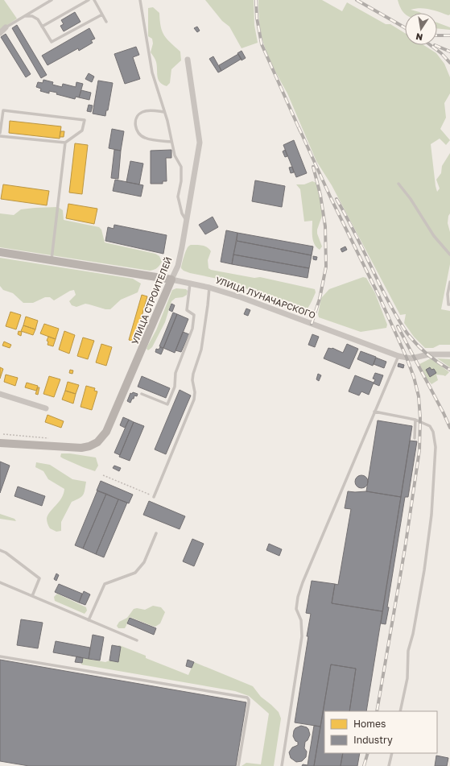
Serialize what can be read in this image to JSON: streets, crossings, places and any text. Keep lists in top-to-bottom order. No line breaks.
{"streets":{"main road":["УЛИЦА ЛУНАЧАРСКОГО","УЛИЦА СТРОИТЕЛЕЙ"]},"crossings":[["УЛИЦА ЛУНАЧАРСКОГО","УЛИЦА СТРОИТЕЛЕЙ"]],"legend":["Homes","Industry"],"north":"bottom"}
